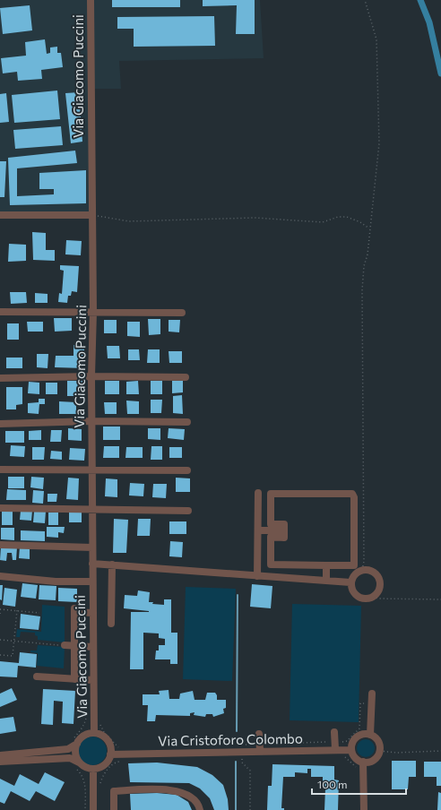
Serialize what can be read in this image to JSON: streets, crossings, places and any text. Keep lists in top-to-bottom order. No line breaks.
{"streets":{"street":["Via Giacomo Puccini","Via Cristoforo Colombo"]},"crossings":[["Via Giacomo Puccini","Via Cristoforo Colombo"]],"scale_bar":"100 m"}
